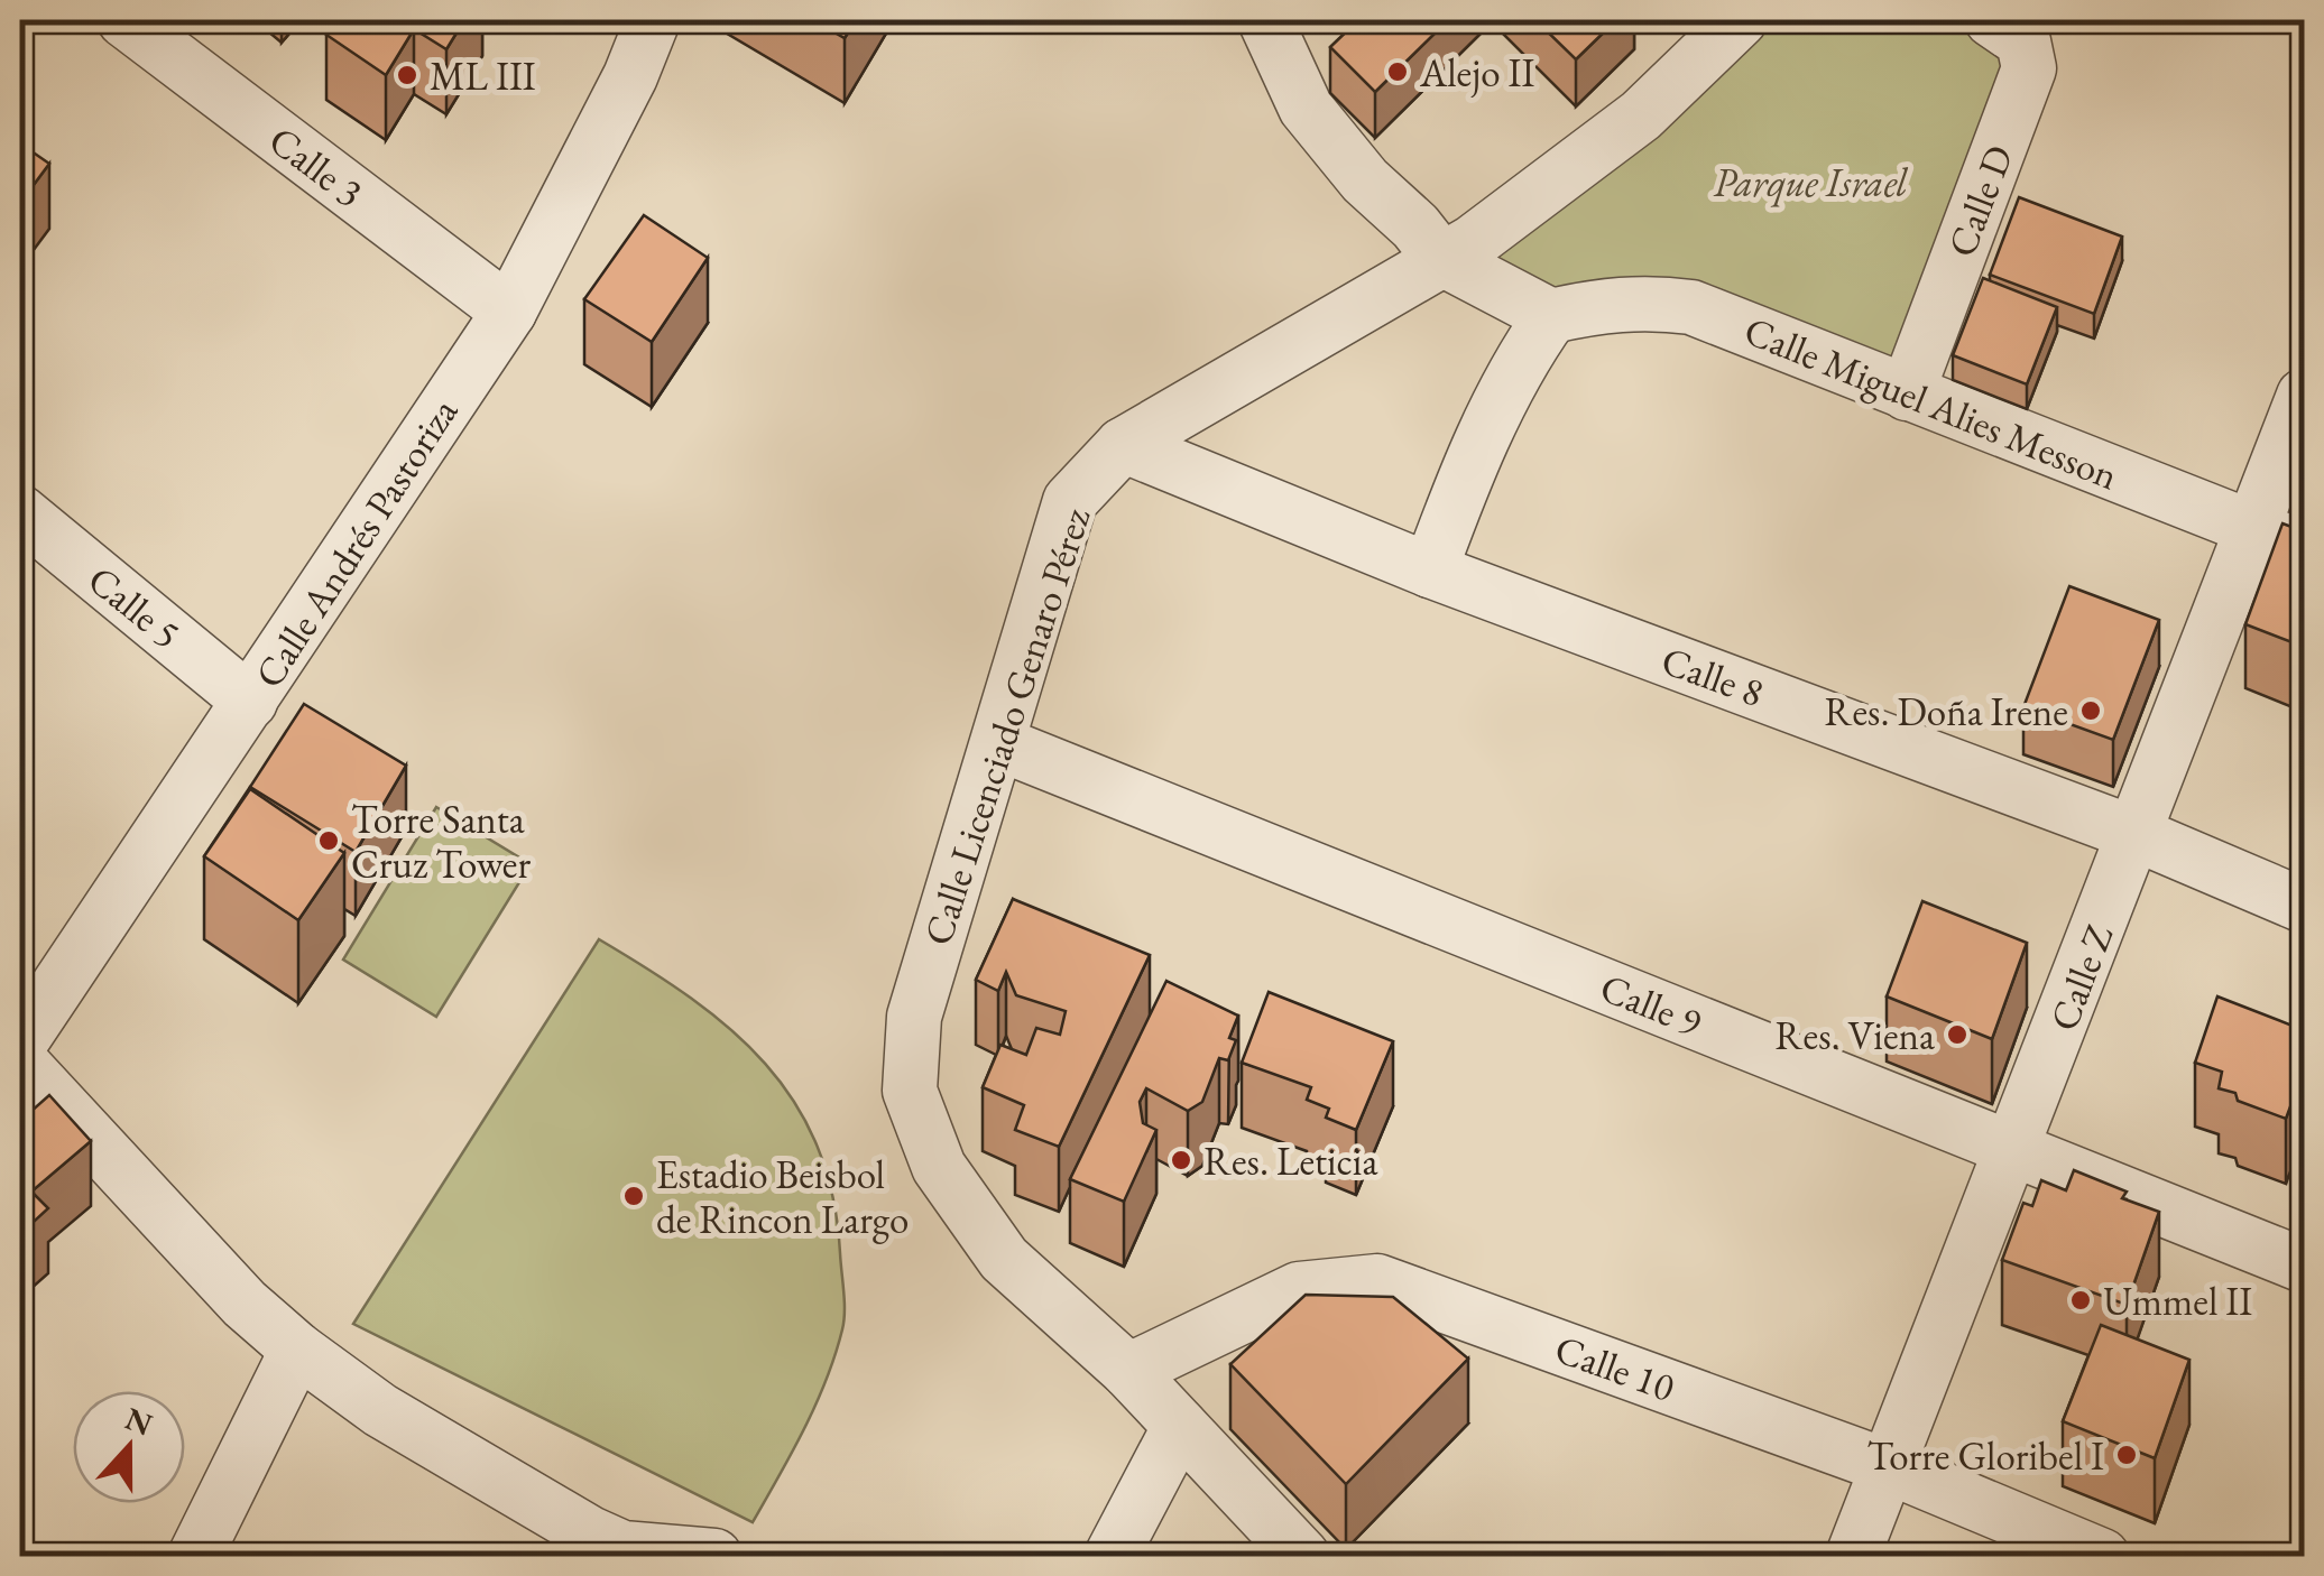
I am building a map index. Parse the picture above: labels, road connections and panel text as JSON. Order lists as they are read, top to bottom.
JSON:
{
  "streets": {
    "street": [
      "Calle 3",
      "Calle D",
      "Calle Miguel Alies Messon",
      "Calle Andrés Pastoriza",
      "Calle 5",
      "Calle 8",
      "Calle Licenciado Genaro Pérez",
      "Calle Z",
      "Calle 9",
      "Calle 10"
    ]
  },
  "crossings": [
    ["Calle 3", "Calle Andrés Pastoriza"],
    ["Calle D", "Calle Miguel Alies Messon"],
    ["Calle Miguel Alies Messon", "Calle Z"],
    ["Calle Andrés Pastoriza", "Calle 5"],
    ["Calle 8", "Calle Licenciado Genaro Pérez"],
    ["Calle 8", "Calle Z"],
    ["Calle Licenciado Genaro Pérez", "Calle 9"],
    ["Calle Licenciado Genaro Pérez", "Calle 10"],
    ["Calle Z", "Calle 9"],
    ["Calle Z", "Calle 10"]
  ],
  "parks": ["Parque Israel"],
  "places": [
    "Alejo II",
    "ML III",
    "Res. Doña Irene",
    "Torre Santa Cruz Tower",
    "Res. Viena",
    "Res. Leticia",
    "Estadio Beisbol de Rincon Largo",
    "Ummel II",
    "Torre Gloribel I"
  ],
  "north": "top"
}
